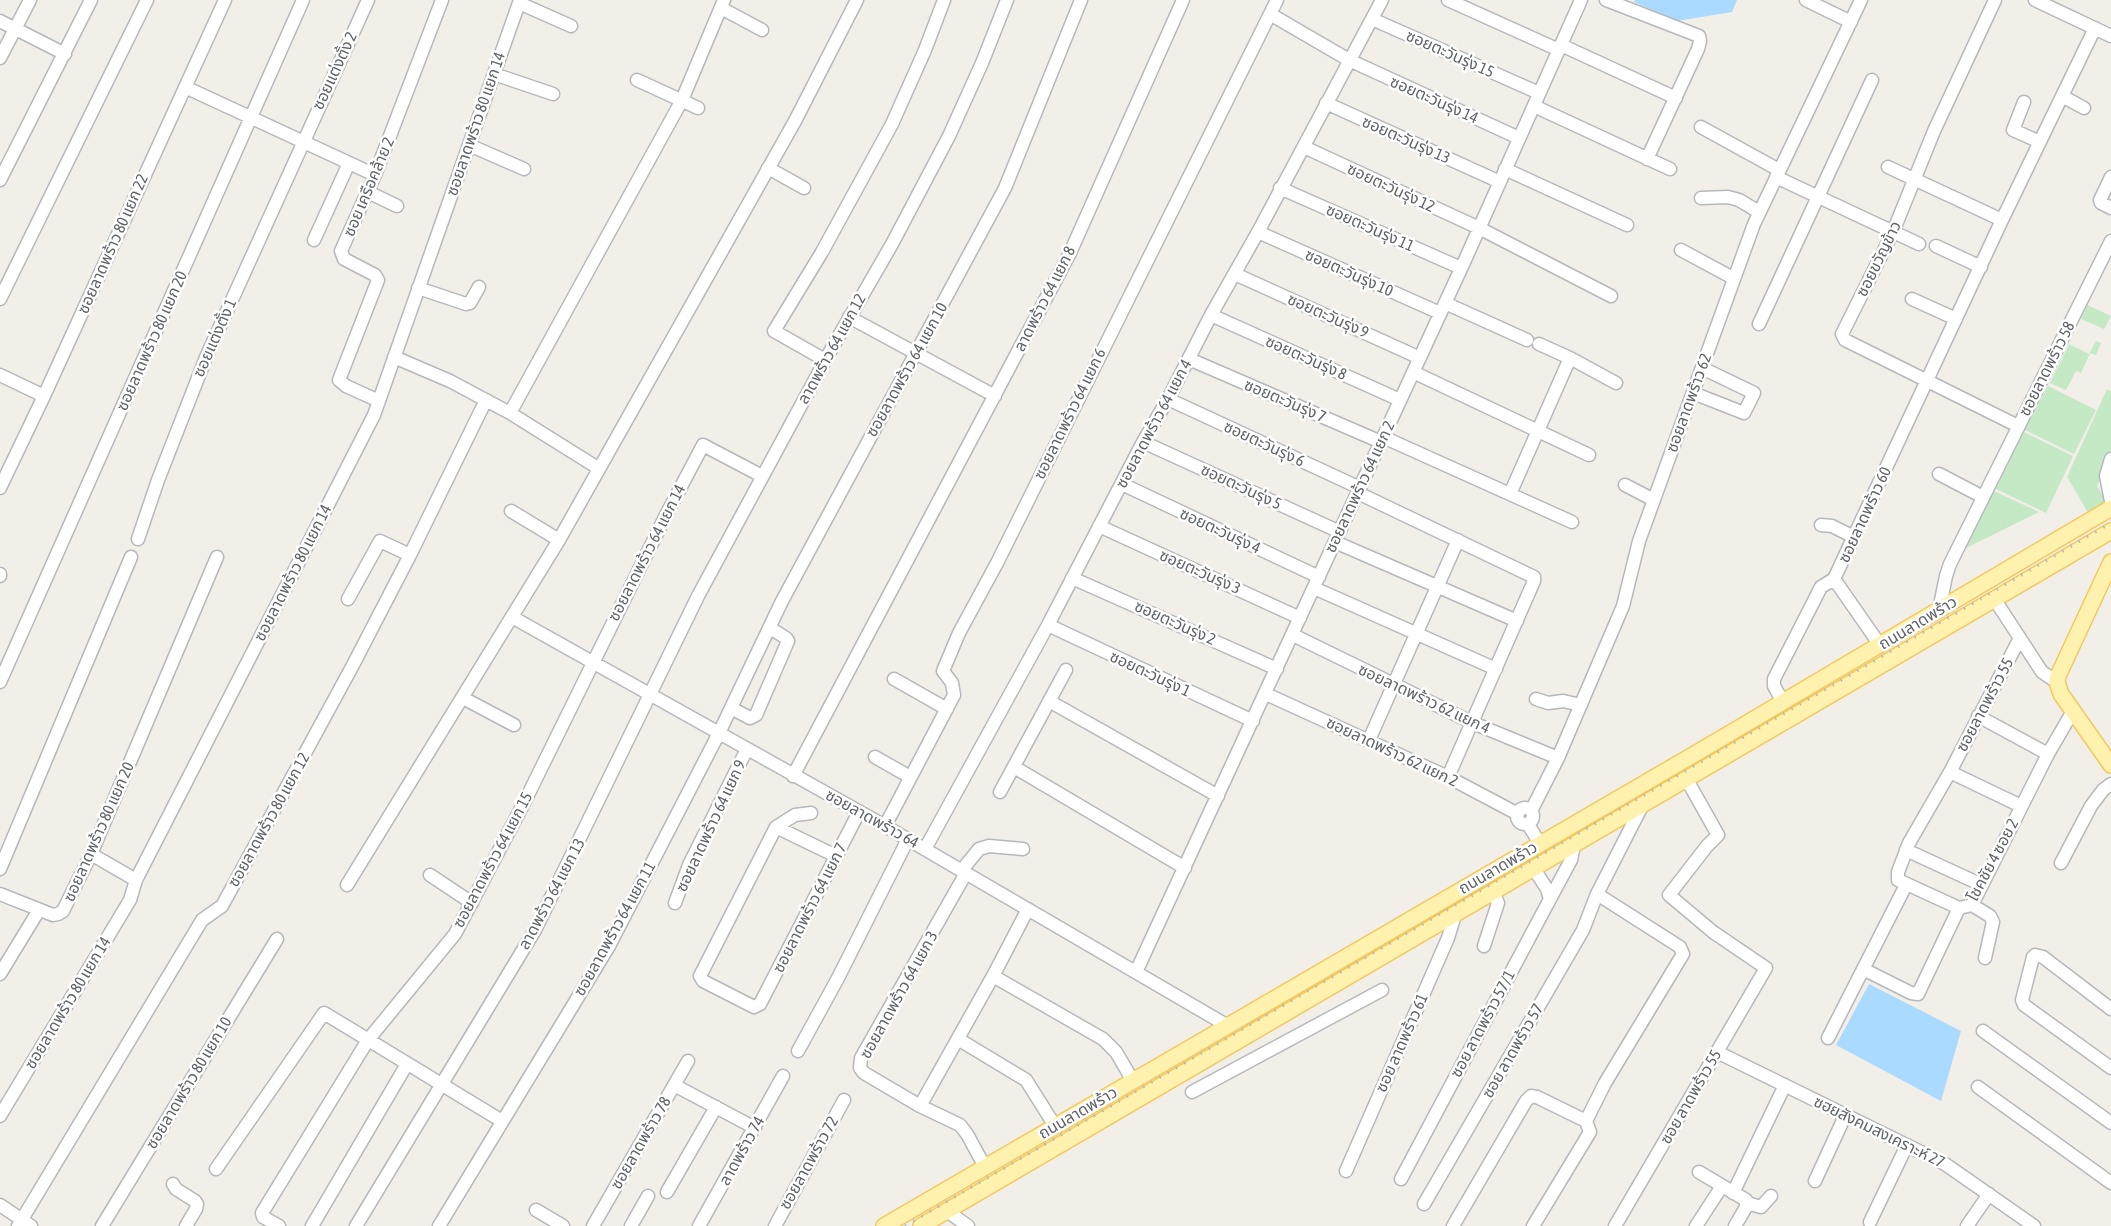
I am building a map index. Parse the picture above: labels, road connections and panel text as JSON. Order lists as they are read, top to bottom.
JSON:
{
  "streets": {
    "main road": ["ถนนลาดพร้าว"],
    "street": [
      "ซอยตะวันรุ่ง 15",
      "ซอยแต่งตั้ง 2",
      "ซอยตะวันรุ่ง 14",
      "ซอยลาดพร้าว 80 แยก 14",
      "ซอยตะวันรุ่ง 13",
      "ซอย เครือคล้าย 2",
      "ซอยตะวันรุ่ง 12",
      "ซอยตะวันรุ่ง 11",
      "ซอยลาดพร้าว 80 แยก 22",
      "ซอยขวัญข้าว",
      "ซอยตะวันรุ่ง 10",
      "ลาดพร้าว 64 แยก 8",
      "ซอยตะวันรุ่ง 9",
      "ซอยแต่งตั้ง 1",
      "ซอยลาดพร้าว 80 แยก 20",
      "ลาดพร้าว 64 แยก 12",
      "ซอยตะวันรุ่ง 8",
      "ซอยลาดพร้าว 58",
      "ซอยลาดพร้าว 64 แยก 10",
      "ซอยตะวันรุ่ง 7",
      "ซอยลาดพร้าว 62",
      "ซอยลาดพร้าว 64 แยก 6",
      "ซอยลาดพร้าว 64 แยก 4",
      "ซอยตะวันรุ่ง 6",
      "ซอยตะวันรุ่ง 5",
      "ซอยลาดพร้าว 64 แยก 2",
      "ซอยลาดพร้าว 60",
      "ซอยตะวันรุ่ง 4",
      "ซอยลาดพร้าว 64 แยก 14",
      "ซอยตะวันรุ่ง 3",
      "ซอยตะวันรุ่ง 2",
      "ซอยตะวันรุ่ง 1",
      "ซอยลาดพร้าว 62 แยก 4",
      "ซอยลาดพร้าว 55",
      "ซอยลาดพร้าว 62 แยก 2",
      "ซอยลาดพร้าว 64",
      "ซอยลาดพร้าว 80 แยก 12",
      "ซอยลาดพร้าว 64 แยก 9",
      "ซอยลาดพร้าว 64 แยก 15",
      "โชคชัย 4 ซอย 2",
      "ลาดพร้าว 64 แยก 13",
      "ซอยลาดพร้าว 64 แยก 7",
      "ซอยลาดพร้าว 64 แยก 11",
      "ซอยลาดพร้าว 64 แยก 3",
      "ซอย ลาดพร้าว 57/1",
      "ซอย ลาดพร้าว 61",
      "ซอย ลาดพร้าว 57",
      "ซอยลาดพร้าว 80 แยก 10",
      "ซอย ลาดพร้าว 55",
      "ซฮยสังคมสงเคราะห์ 27",
      "ซอยลาดพร้าว 78",
      "ลาดพร้าว 74",
      "ซอยลาดพร้าว 72"
    ]
  },
  "crossings": [
    ["ซอยตะวันรุ่ง 15", "ซอยลาดพร้าว 64 แยก 4"],
    ["ซอยตะวันรุ่ง 15", "ซอยลาดพร้าว 64 แยก 2"],
    ["ซอยแต่งตั้ง 2", "ซอยแต่งตั้ง 1"],
    ["ซอยตะวันรุ่ง 14", "ซอยลาดพร้าว 64 แยก 6"],
    ["ซอยตะวันรุ่ง 14", "ซอยลาดพร้าว 64 แยก 4"],
    ["ซอยตะวันรุ่ง 14", "ซอยลาดพร้าว 64 แยก 2"],
    ["ซอยลาดพร้าว 80 แยก 14", "ซอย เครือคล้าย 2"],
    ["ซอยตะวันรุ่ง 13", "ซอยลาดพร้าว 64 แยก 4"],
    ["ซอยตะวันรุ่ง 13", "ซอยลาดพร้าว 64 แยก 2"],
    ["ซอยตะวันรุ่ง 12", "ซอยลาดพร้าว 64 แยก 4"],
    ["ซอยตะวันรุ่ง 12", "ซอยลาดพร้าว 64 แยก 2"],
    ["ซอยตะวันรุ่ง 11", "ซอยลาดพร้าว 64 แยก 4"],
    ["ซอยตะวันรุ่ง 11", "ซอยลาดพร้าว 64 แยก 2"],
    ["ซอยขวัญข้าว", "ซอยลาดพร้าว 58"],
    ["ซอยขวัญข้าว", "ซอยลาดพร้าว 60"],
    ["ซอยตะวันรุ่ง 10", "ซอยลาดพร้าว 64 แยก 4"],
    ["ซอยตะวันรุ่ง 10", "ซอยลาดพร้าว 64 แยก 2"],
    ["ลาดพร้าว 64 แยก 8", "ซอยลาดพร้าว 64"],
    ["ซอยตะวันรุ่ง 9", "ซอยลาดพร้าว 64 แยก 4"],
    ["ซอยตะวันรุ่ง 9", "ซอยลาดพร้าว 64 แยก 2"],
    ["ลาดพร้าว 64 แยก 12", "ซอยลาดพร้าว 64 แยก 14"],
    ["ลาดพร้าว 64 แยก 12", "ซอยลาดพร้าว 64"],
    ["ลาดพร้าว 64 แยก 12", "ลาดพร้าว 64 แยก 13"],
    ["ซอยตะวันรุ่ง 8", "ซอยลาดพร้าว 64 แยก 4"],
    ["ซอยตะวันรุ่ง 8", "ซอยลาดพร้าว 64 แยก 2"],
    ["ซอยลาดพร้าว 58", "ถนนลาดพร้าว"],
    ["ซอยลาดพร้าว 64 แยก 10", "ซอยลาดพร้าว 64"],
    ["ซอยลาดพร้าว 64 แยก 10", "ซอยลาดพร้าว 64 แยก 11"],
    ["ซอยตะวันรุ่ง 7", "ซอยลาดพร้าว 64 แยก 4"],
    ["ซอยตะวันรุ่ง 7", "ซอยลาดพร้าว 64 แยก 2"],
    ["ซอยลาดพร้าว 62", "ซอยลาดพร้าว 62 แยก 4"],
    ["ซอยลาดพร้าว 62", "ซอยลาดพร้าว 62 แยก 2"],
    ["ซอยลาดพร้าว 64 แยก 6", "ซอยลาดพร้าว 64"],
    ["ซอยลาดพร้าว 64 แยก 4", "ซอยตะวันรุ่ง 6"],
    ["ซอยลาดพร้าว 64 แยก 4", "ซอยตะวันรุ่ง 5"],
    ["ซอยลาดพร้าว 64 แยก 4", "ซอยตะวันรุ่ง 4"],
    ["ซอยลาดพร้าว 64 แยก 4", "ซอยตะวันรุ่ง 3"],
    ["ซอยลาดพร้าว 64 แยก 4", "ซอยตะวันรุ่ง 2"],
    ["ซอยลาดพร้าว 64 แยก 4", "ซอยตะวันรุ่ง 1"],
    ["ซอยลาดพร้าว 64 แยก 4", "ซอยลาดพร้าว 64"],
    ["ซอยตะวันรุ่ง 6", "ซอยตะวันรุ่ง 5"],
    ["ซอยตะวันรุ่ง 6", "ซอยลาดพร้าว 64 แยก 2"],
    ["ซอยตะวันรุ่ง 5", "ซอยลาดพร้าว 64 แยก 2"],
    ["ซอยลาดพร้าว 64 แยก 2", "ซอยตะวันรุ่ง 4"],
    ["ซอยลาดพร้าว 64 แยก 2", "ซอยตะวันรุ่ง 3"],
    ["ซอยลาดพร้าว 64 แยก 2", "ซอยตะวันรุ่ง 2"],
    ["ซอยลาดพร้าว 64 แยก 2", "ซอยตะวันรุ่ง 1"],
    ["ซอยลาดพร้าว 64 แยก 2", "ซอยลาดพร้าว 62 แยก 4"],
    ["ซอยลาดพร้าว 64 แยก 2", "ซอยลาดพร้าว 62 แยก 2"],
    ["ซอยลาดพร้าว 64 แยก 2", "ซอยลาดพร้าว 64"],
    ["ซอยลาดพร้าว 60", "ถนนลาดพร้าว"],
    ["ซอยลาดพร้าว 64 แยก 14", "ซอยลาดพร้าว 64"],
    ["ซอยลาดพร้าว 64 แยก 14", "ซอยลาดพร้าว 64 แยก 15"],
    ["ถนนลาดพร้าว", "ซอยลาดพร้าว 64"],
    ["ถนนลาดพร้าว", "ซอยลาดพร้าว 64 แยก 3"],
    ["ถนนลาดพร้าว", "ซอย ลาดพร้าว 57/1"],
    ["ถนนลาดพร้าว", "ซอย ลาดพร้าว 61"],
    ["ถนนลาดพร้าว", "ซอย ลาดพร้าว 57"],
    ["ถนนลาดพร้าว", "ซอย ลาดพร้าว 55"],
    ["ซอยลาดพร้าว 64", "ซอยลาดพร้าว 64 แยก 9"],
    ["ซอยลาดพร้าว 64", "ซอยลาดพร้าว 64 แยก 15"],
    ["ซอยลาดพร้าว 64", "ลาดพร้าว 64 แยก 13"],
    ["ซอยลาดพร้าว 64", "ซอยลาดพร้าว 64 แยก 7"],
    ["ซอยลาดพร้าว 64", "ซอยลาดพร้าว 64 แยก 11"],
    ["ซอยลาดพร้าว 64", "ซอยลาดพร้าว 64 แยก 3"],
    ["ซอย ลาดพร้าว 55", "ซฮยสังคมสงเคราะห์ 27"]
  ]
}
